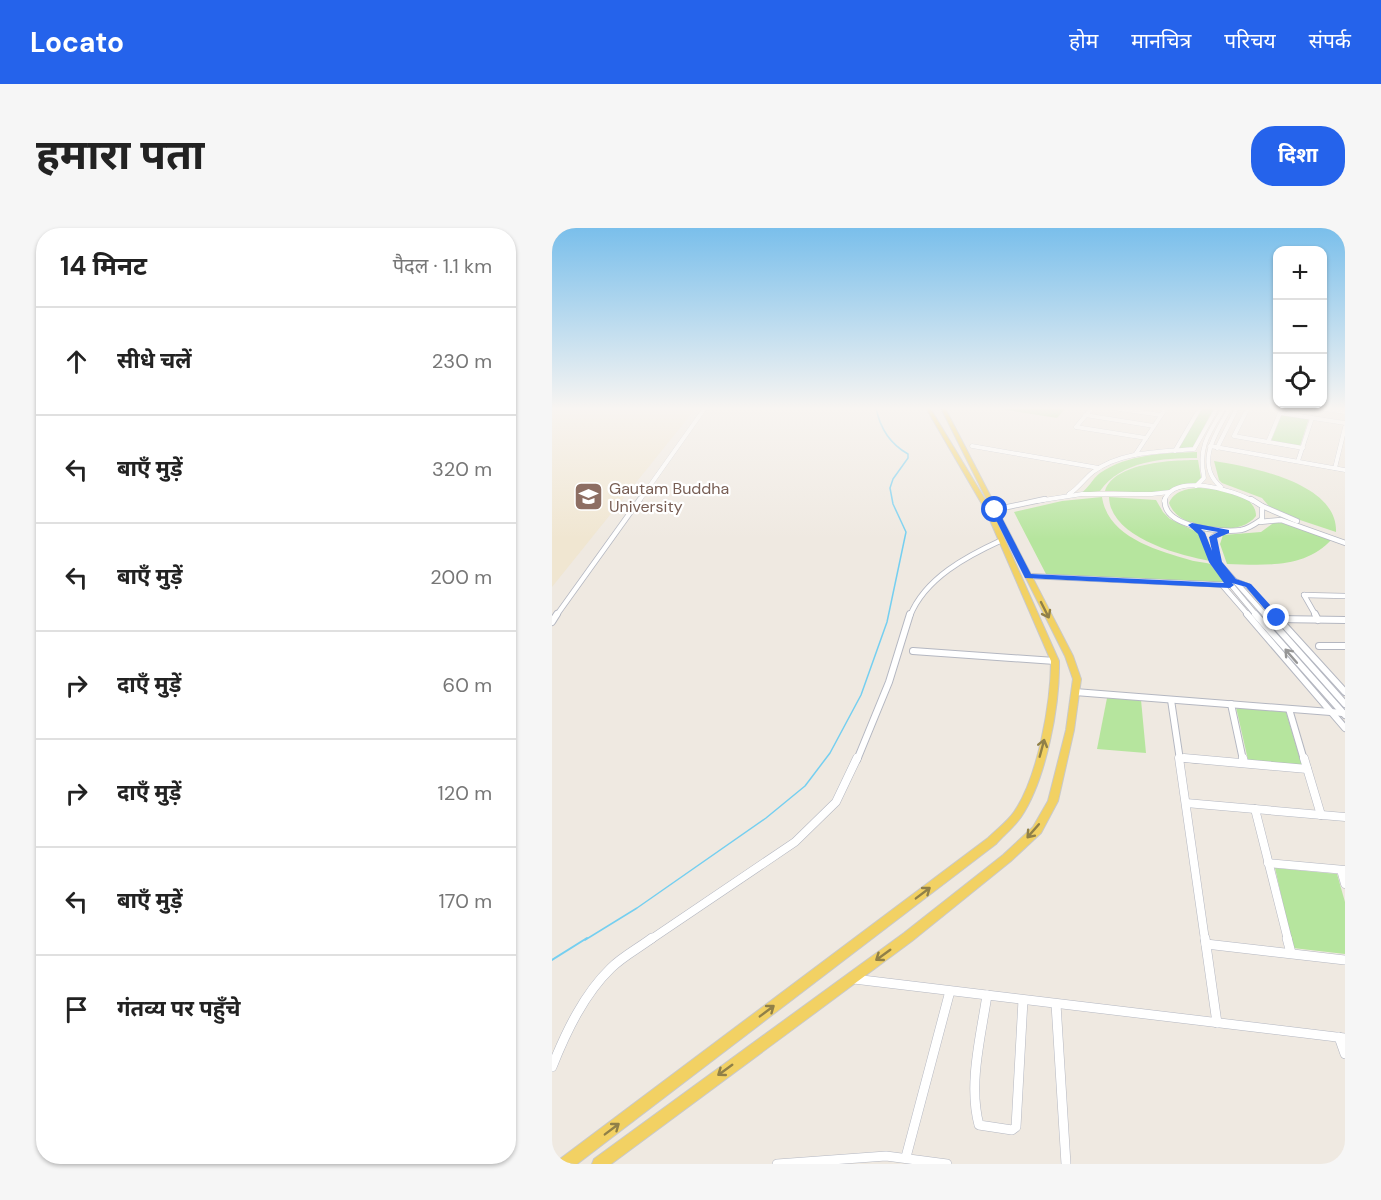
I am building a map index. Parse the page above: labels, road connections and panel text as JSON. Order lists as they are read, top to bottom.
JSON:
{
  "places": {
    "school or university": ["Gautam Buddha University"]
  },
  "page": {
    "header": "Locato",
    "nav": [
      "होम",
      "मानचित्र",
      "परिचय",
      "संपर्क"
    ],
    "buttons": "दिशा",
    "title": "हमारा पता",
    "heading": ["14 मिनट", "पैदल · 1.1 km"],
    "map_buttons": ["+", "−"],
    "list": [
      ["सीधे चलें", "230 m"],
      ["बाएँ मुड़ें", "320 m"],
      ["बाएँ मुड़ें", "200 m"],
      ["दाएँ मुड़ें", "60 m"],
      ["दाएँ मुड़ें", "120 m"],
      ["बाएँ मुड़ें", "170 m"],
      "गंतव्य पर पहुँचे"
    ]
  }
}
